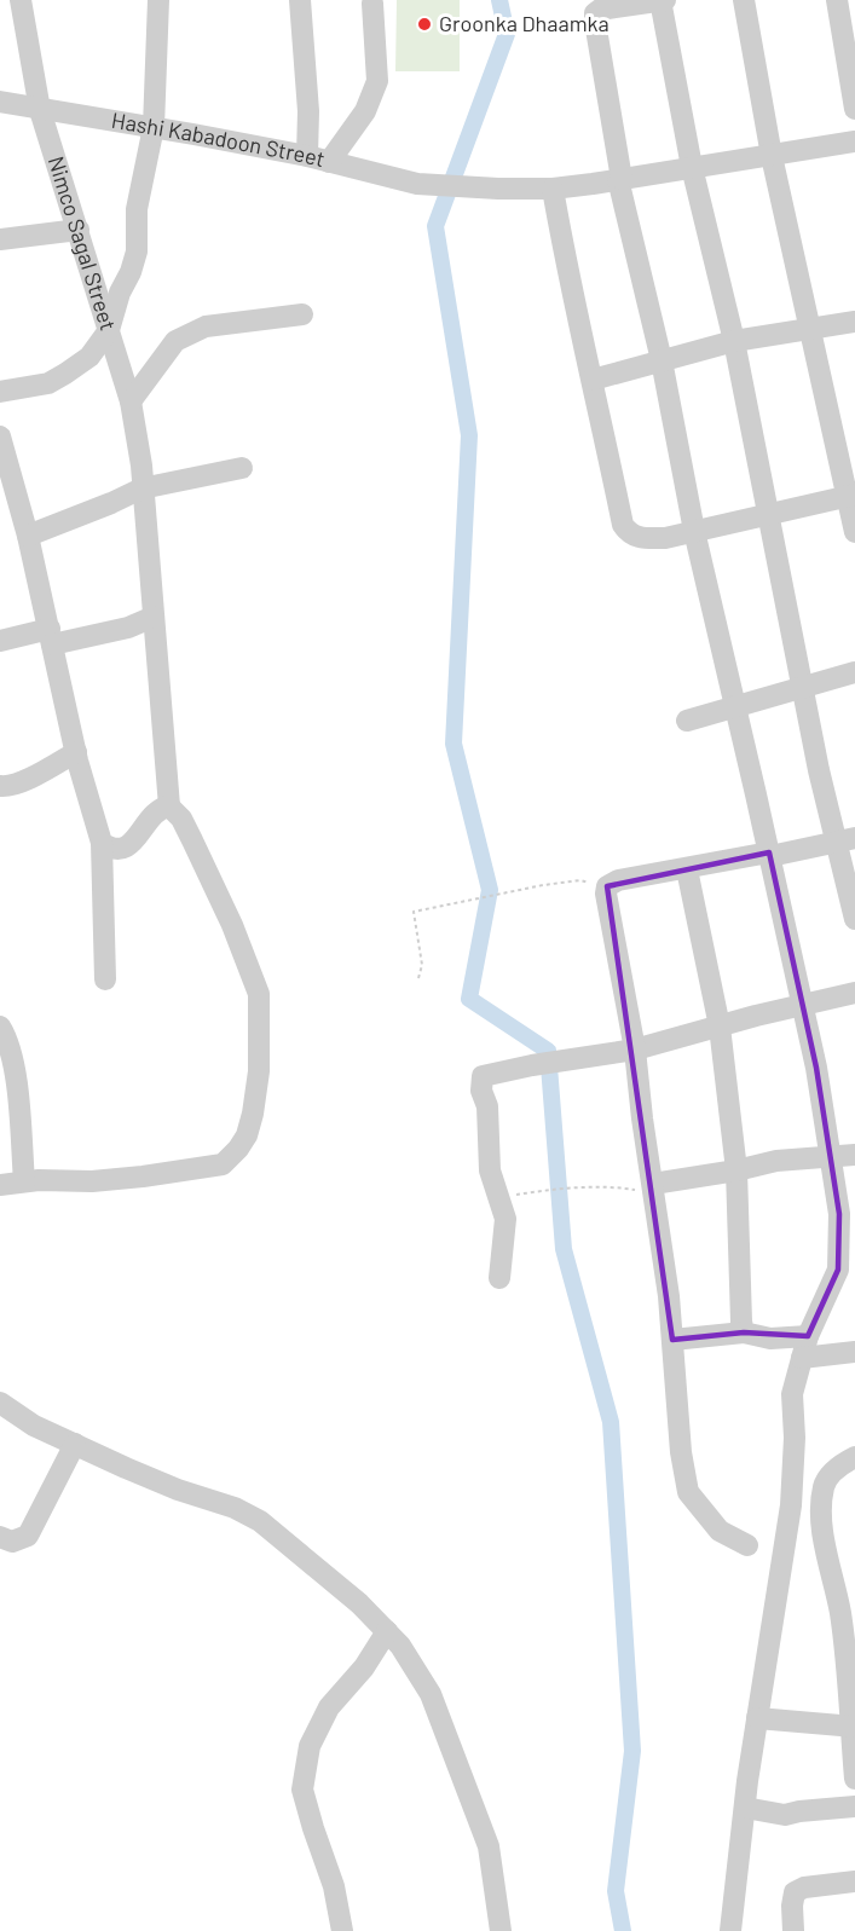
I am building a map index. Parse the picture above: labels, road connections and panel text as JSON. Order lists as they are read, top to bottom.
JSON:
{
  "streets": {
    "street": ["Hashi Kabadoon Street", "Nimco Sagal Street"]
  },
  "crossings": [
    ["Hashi Kabadoon Street", "Nimco Sagal Street"]
  ],
  "places": ["Groonka Dhaamka"]
}
